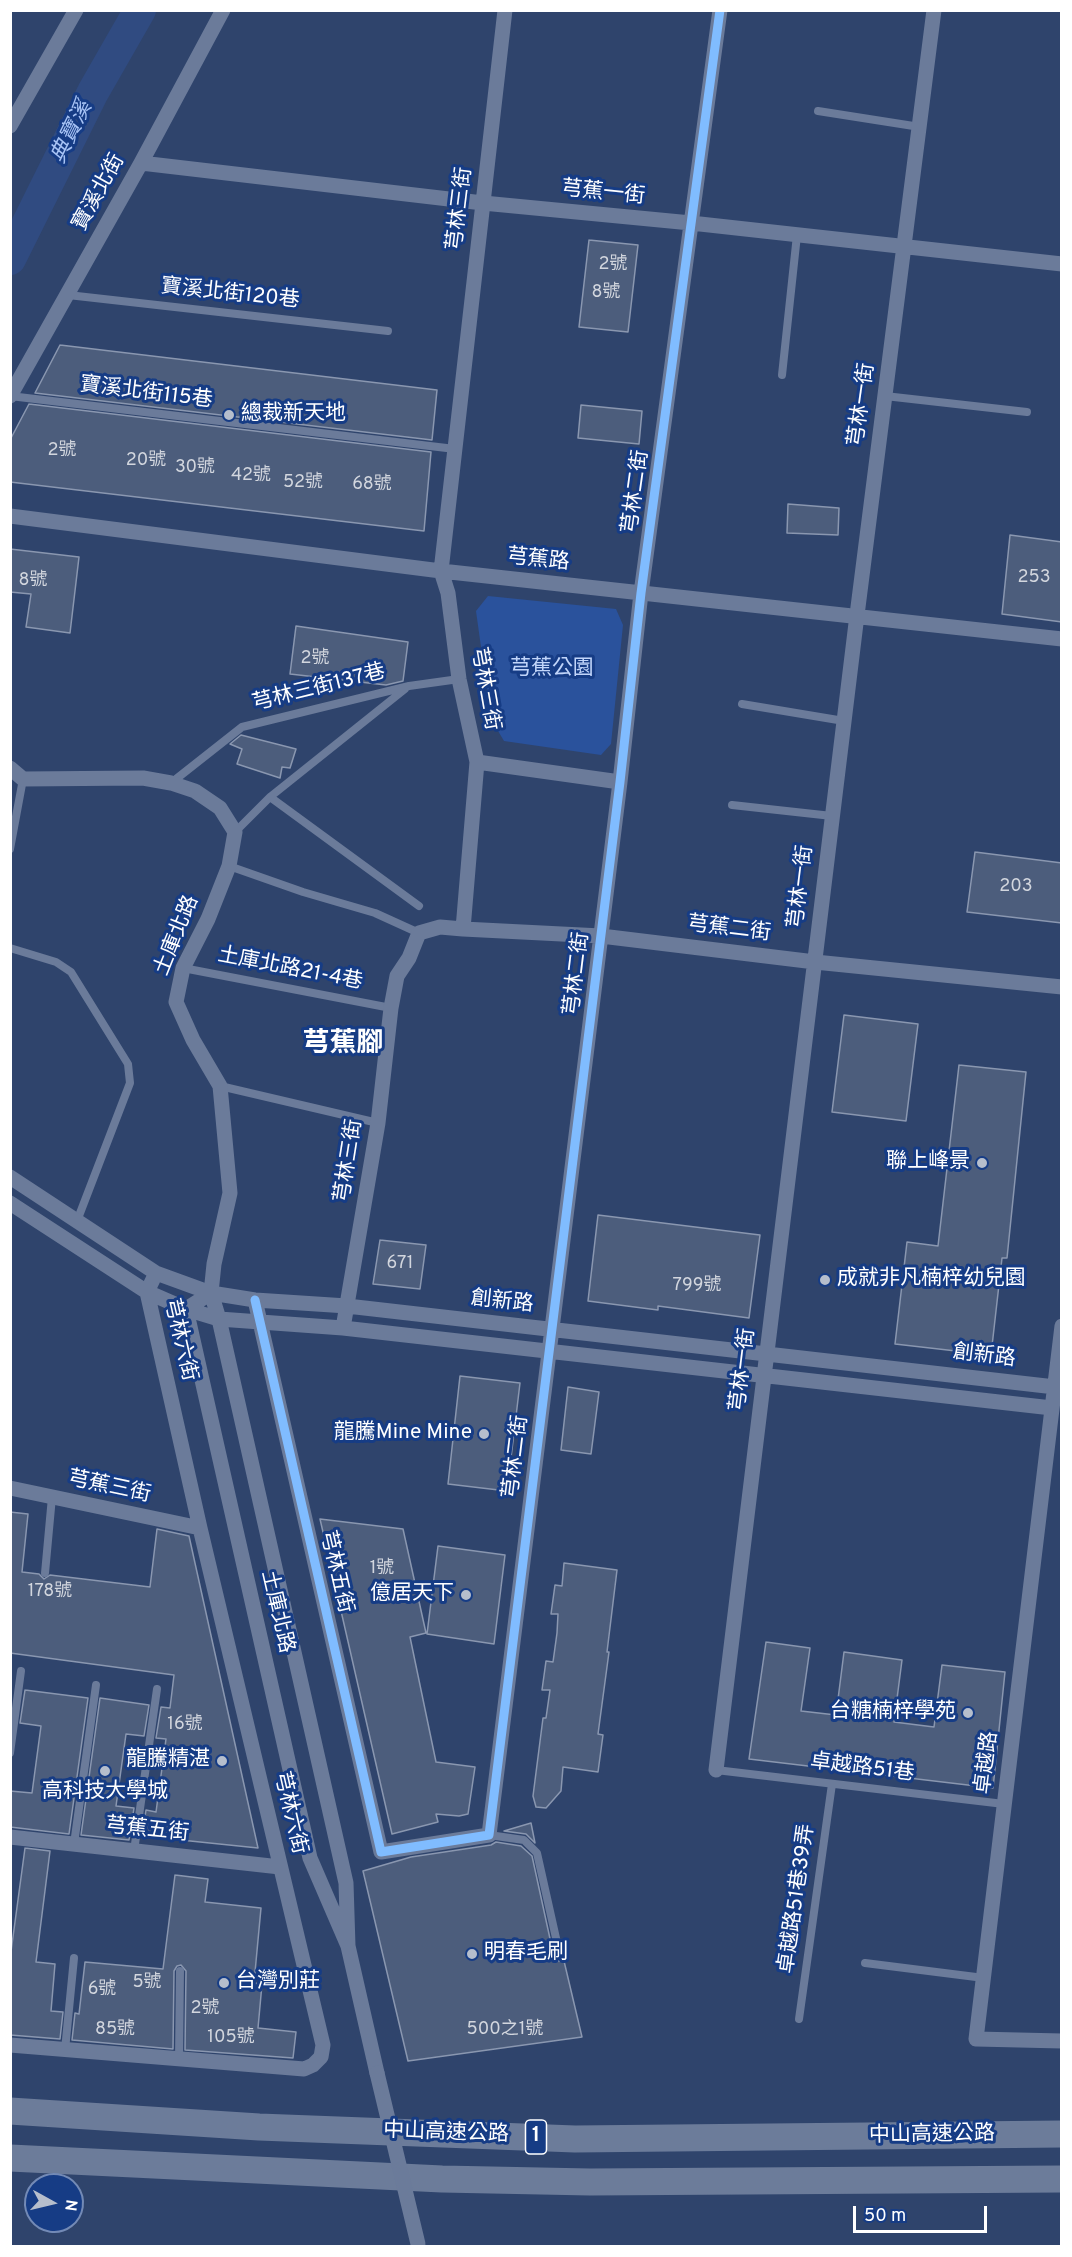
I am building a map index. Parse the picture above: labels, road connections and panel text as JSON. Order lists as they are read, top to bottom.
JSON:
{
  "streets": {
    "highway": ["中山高速公路", "1"],
    "street": [
      "寶溪北街",
      "芎蕉一街",
      "芎林三街",
      "芎林一街",
      "芎林二街",
      "芎蕉路",
      "芎蕉二街",
      "土庫北路",
      "創新路",
      "芎林六街",
      "芎蕉三街",
      "芎林五街",
      "卓越路",
      "芎蕉五街"
    ],
    "lane": [
      "寶溪北街120巷",
      "寶溪北街115巷",
      "芎林三街137巷",
      "土庫北路21-4巷",
      "卓越路51巷",
      "卓越路51巷39弄"
    ]
  },
  "crossings": [
    ["寶溪北街", "芎蕉一街"],
    ["寶溪北街", "寶溪北街120巷"],
    ["寶溪北街", "寶溪北街115巷"],
    ["芎蕉一街", "芎林三街"],
    ["芎蕉一街", "芎林一街"],
    ["芎蕉一街", "芎林二街"],
    ["芎林三街", "寶溪北街115巷"],
    ["芎林三街", "芎蕉路"],
    ["芎林三街", "芎林三街137巷"],
    ["芎林三街", "芎蕉二街"],
    ["芎林三街", "土庫北路21-4巷"],
    ["芎林三街", "創新路"],
    ["芎林一街", "芎蕉路"],
    ["芎林一街", "芎蕉二街"],
    ["芎林一街", "創新路"],
    ["芎林一街", "卓越路51巷"],
    ["芎林二街", "芎蕉路"],
    ["芎林二街", "芎蕉二街"],
    ["芎林二街", "創新路"],
    ["芎林二街", "芎林五街"],
    ["土庫北路", "土庫北路21-4巷"],
    ["土庫北路", "創新路"],
    ["創新路", "芎林六街"],
    ["創新路", "芎林五街"],
    ["創新路", "卓越路"],
    ["芎林六街", "芎蕉三街"],
    ["芎林六街", "芎蕉五街"],
    ["卓越路", "卓越路51巷"],
    ["卓越路51巷", "卓越路51巷39弄"]
  ],
  "districts": ["芎蕉腳"],
  "water": ["典寶溪"],
  "parks": ["芎蕉公園"],
  "places": [
    "總裁新天地",
    "聯上峰景",
    "成就非凡楠梓幼兒園",
    "龍騰Mine Mine",
    "億居天下",
    "台糖楠梓學苑",
    "龍騰精湛",
    "高科技大學城",
    "明春毛刷",
    "台灣別莊"
  ],
  "house_numbers": [
    "2號",
    "8號",
    "2號",
    "20號",
    "30號",
    "42號",
    "52號",
    "68號",
    "253",
    "8號",
    "2號",
    "203",
    "671",
    "799號",
    "1號",
    "178號",
    "16號",
    "5號",
    "6號",
    "2號",
    "85號",
    "500之1號",
    "105號"
  ],
  "scale_bar": "50 m",
  "north": "right"
}
